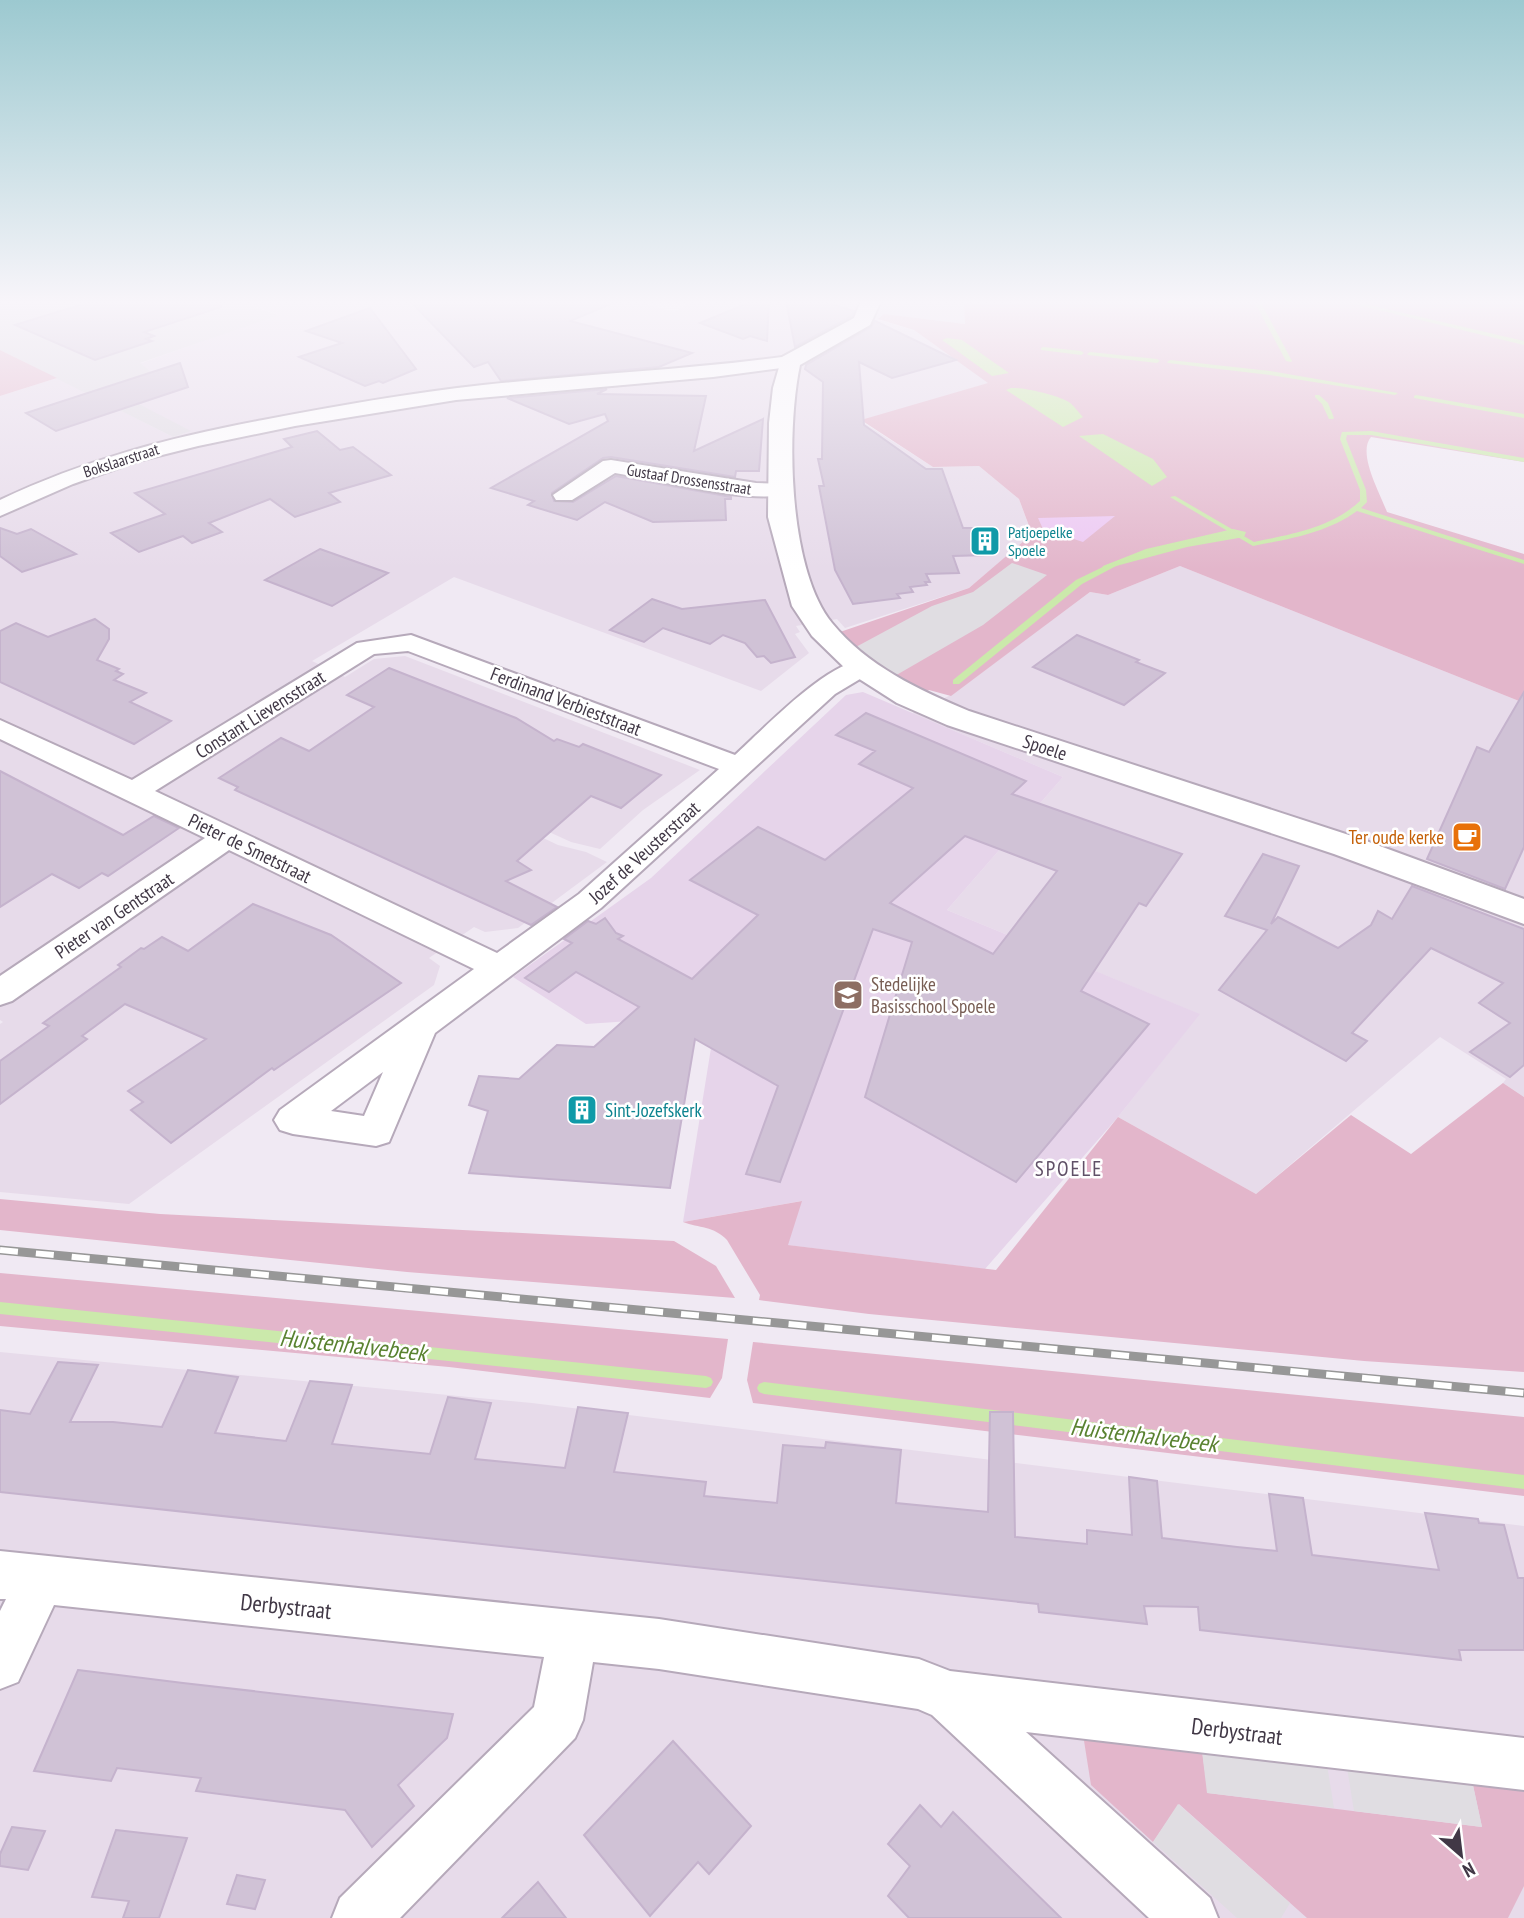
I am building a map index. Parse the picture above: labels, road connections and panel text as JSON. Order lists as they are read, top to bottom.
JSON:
{
  "streets": {
    "street": [
      "Bokslaarstraat",
      "Gustaaf Drossensstraat",
      "Ferdinand Verbieststraat",
      "Constant Lievensstraat",
      "Spoele",
      "Pieter de Smetstraat",
      "Jozef de Veusterstraat",
      "Pieter van Gentstraat",
      "Derbystraat"
    ]
  },
  "crossings": [
    ["Gustaaf Drossensstraat", "Spoele"],
    ["Ferdinand Verbieststraat", "Constant Lievensstraat"],
    ["Ferdinand Verbieststraat", "Jozef de Veusterstraat"],
    ["Constant Lievensstraat", "Pieter de Smetstraat"],
    ["Spoele", "Jozef de Veusterstraat"],
    ["Pieter de Smetstraat", "Jozef de Veusterstraat"],
    ["Pieter de Smetstraat", "Pieter van Gentstraat"]
  ],
  "districts": ["SPOELE"],
  "water": ["Huistenhalvebeek"],
  "places": {
    "building": ["Patjoepelke Spoele", "Sint-Jozefskerk"],
    "cafe": ["Ter oude kerke"],
    "school or university": ["Stedelijke Basisschool Spoele"]
  },
  "north": "bottom right"
}
